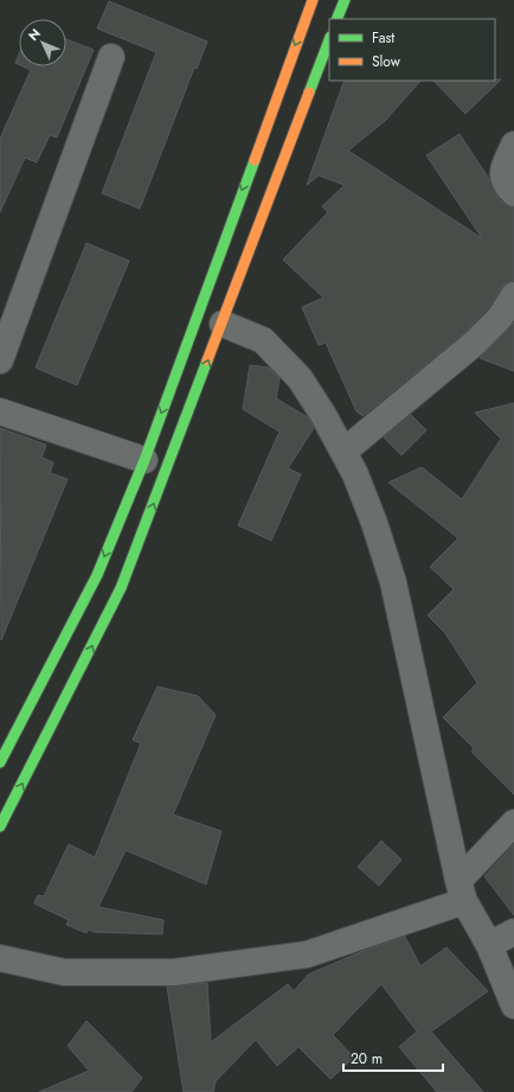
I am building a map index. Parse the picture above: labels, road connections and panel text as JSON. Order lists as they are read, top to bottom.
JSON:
{
  "legend": ["Fast", "Slow"],
  "scale_bar": "20 m",
  "north": "top left"
}
